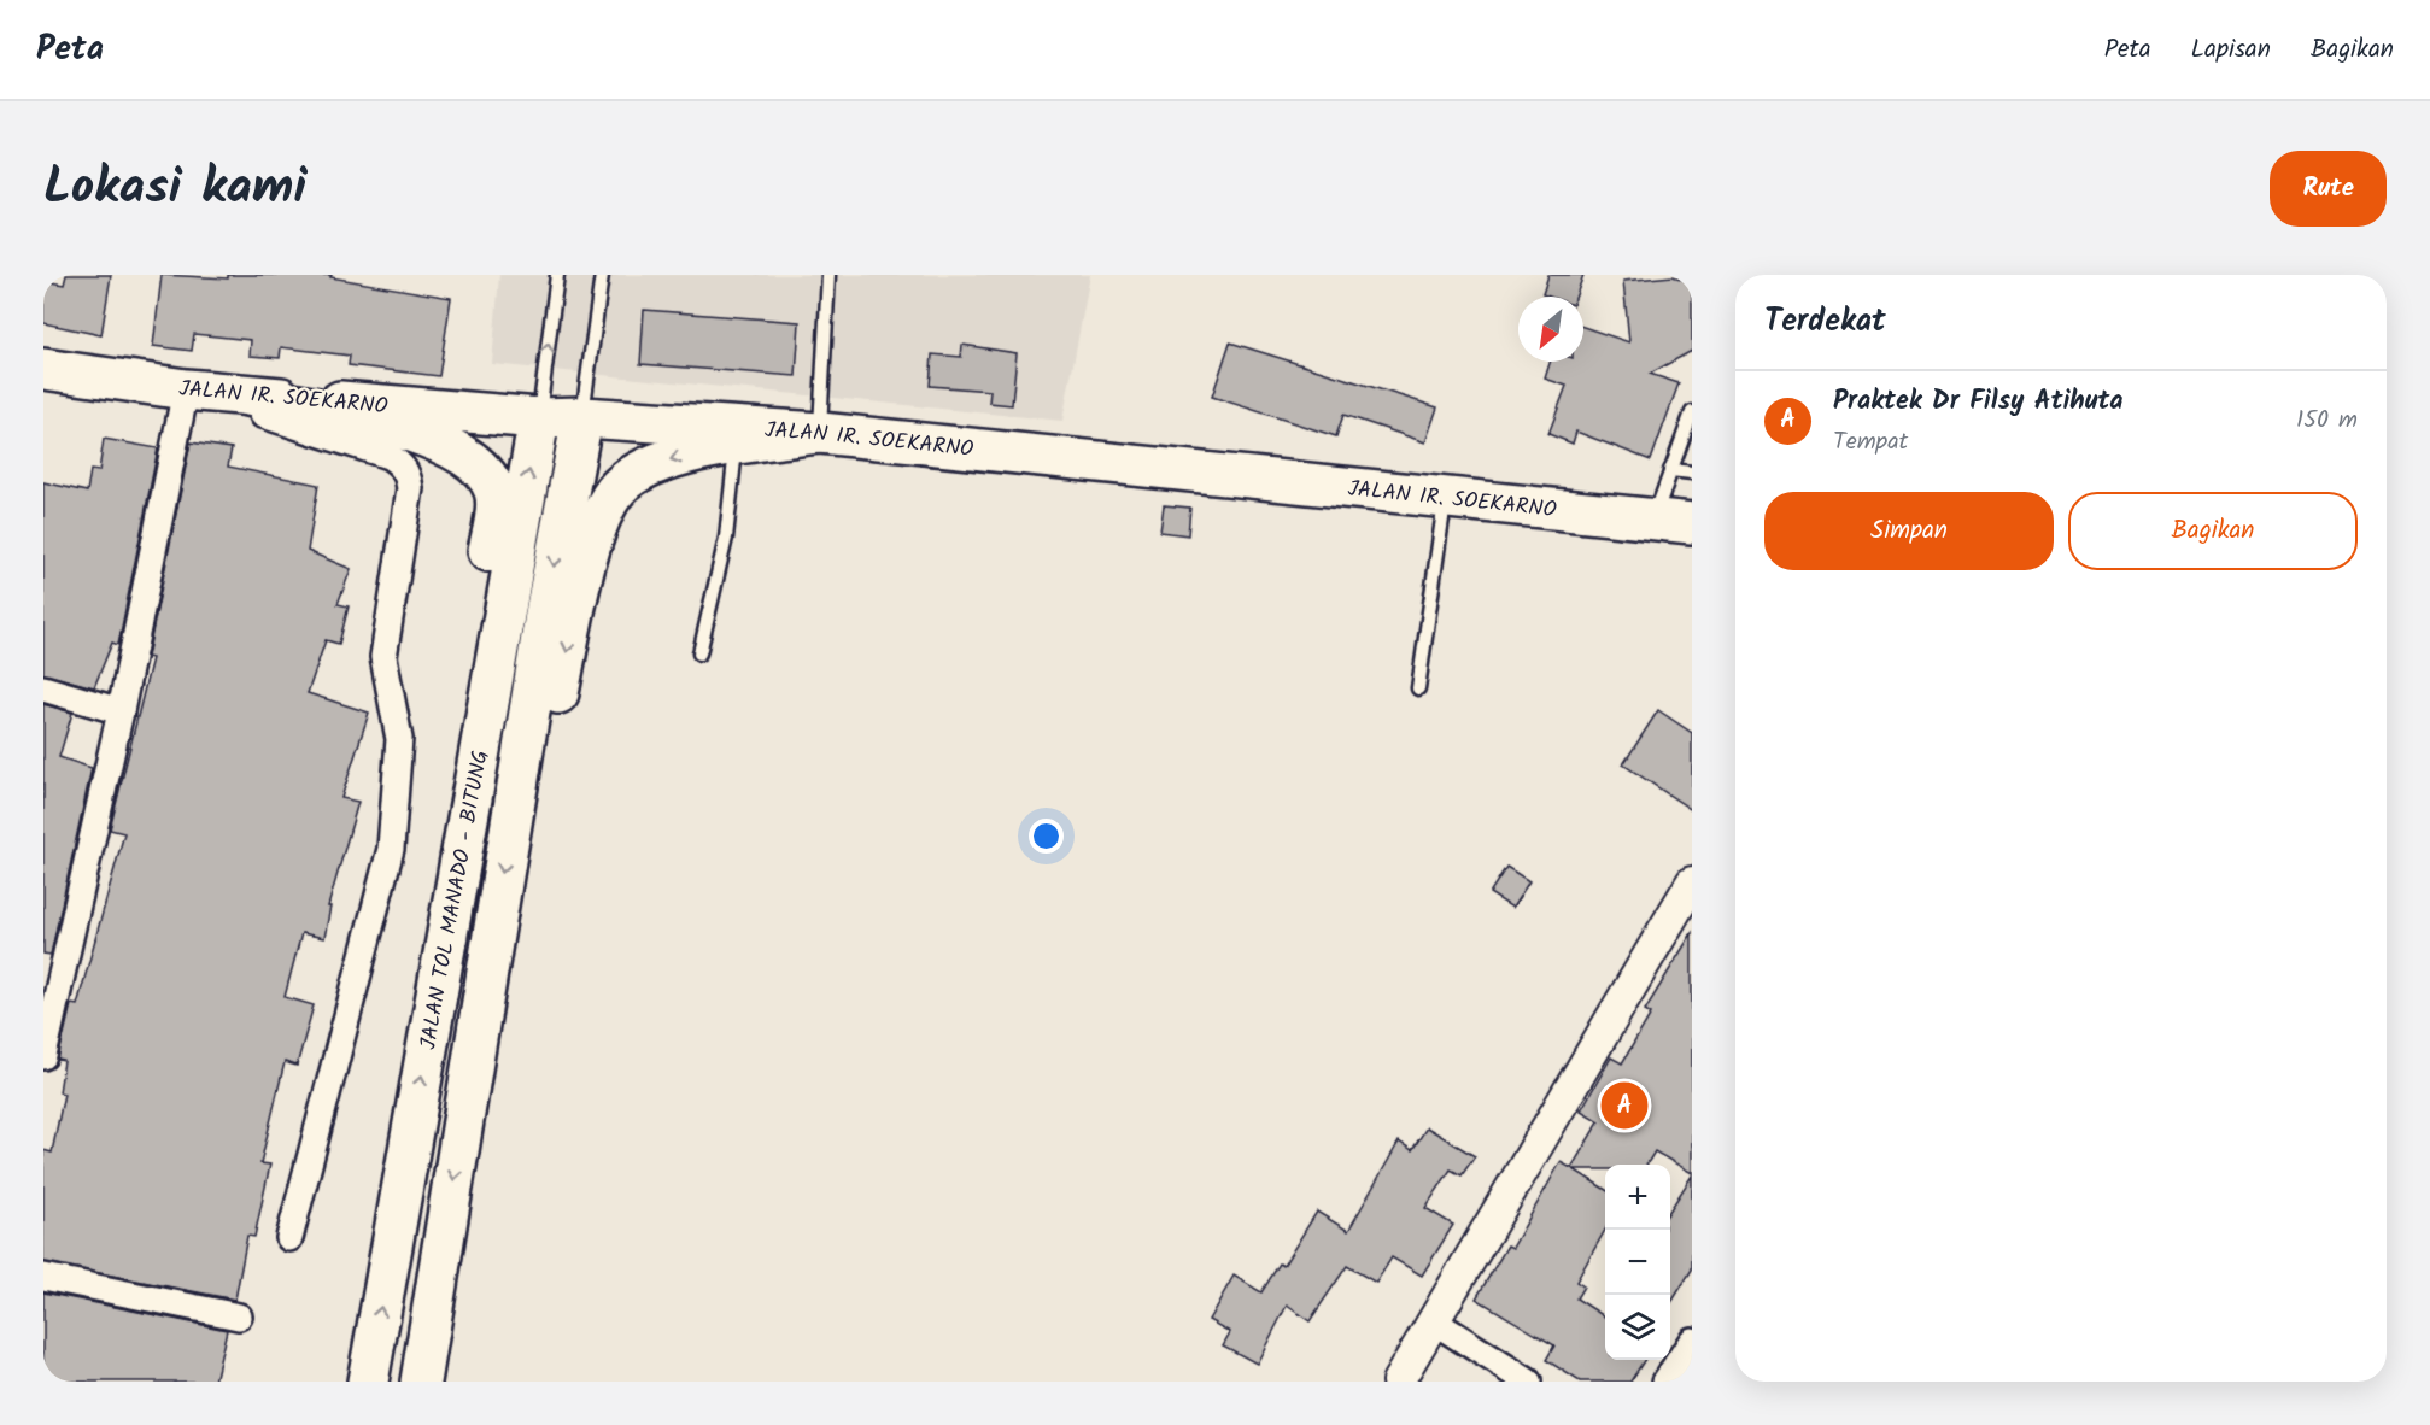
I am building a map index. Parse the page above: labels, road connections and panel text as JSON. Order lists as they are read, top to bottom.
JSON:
{
  "streets": {
    "highway": ["JALAN IR. SOEKARNO", "JALAN TOL MANADO - BITUNG"]
  },
  "crossings": [
    ["JALAN IR. SOEKARNO", "JALAN TOL MANADO - BITUNG"]
  ],
  "north": "bottom left",
  "page": {
    "header": "Peta",
    "nav": ["Peta", "Lapisan", "Bagikan"],
    "title": "Lokasi kami",
    "buttons": [
      "Rute",
      ["Simpan", "Bagikan"]
    ],
    "heading": "Terdekat",
    "list": [
      {
        "mark": "A",
        "name": "Praktek Dr Filsy Atihuta",
        "note": "Tempat",
        "value": "150 m"
      }
    ],
    "pins": "A",
    "map_buttons": ["+", "−"]
  }
}
